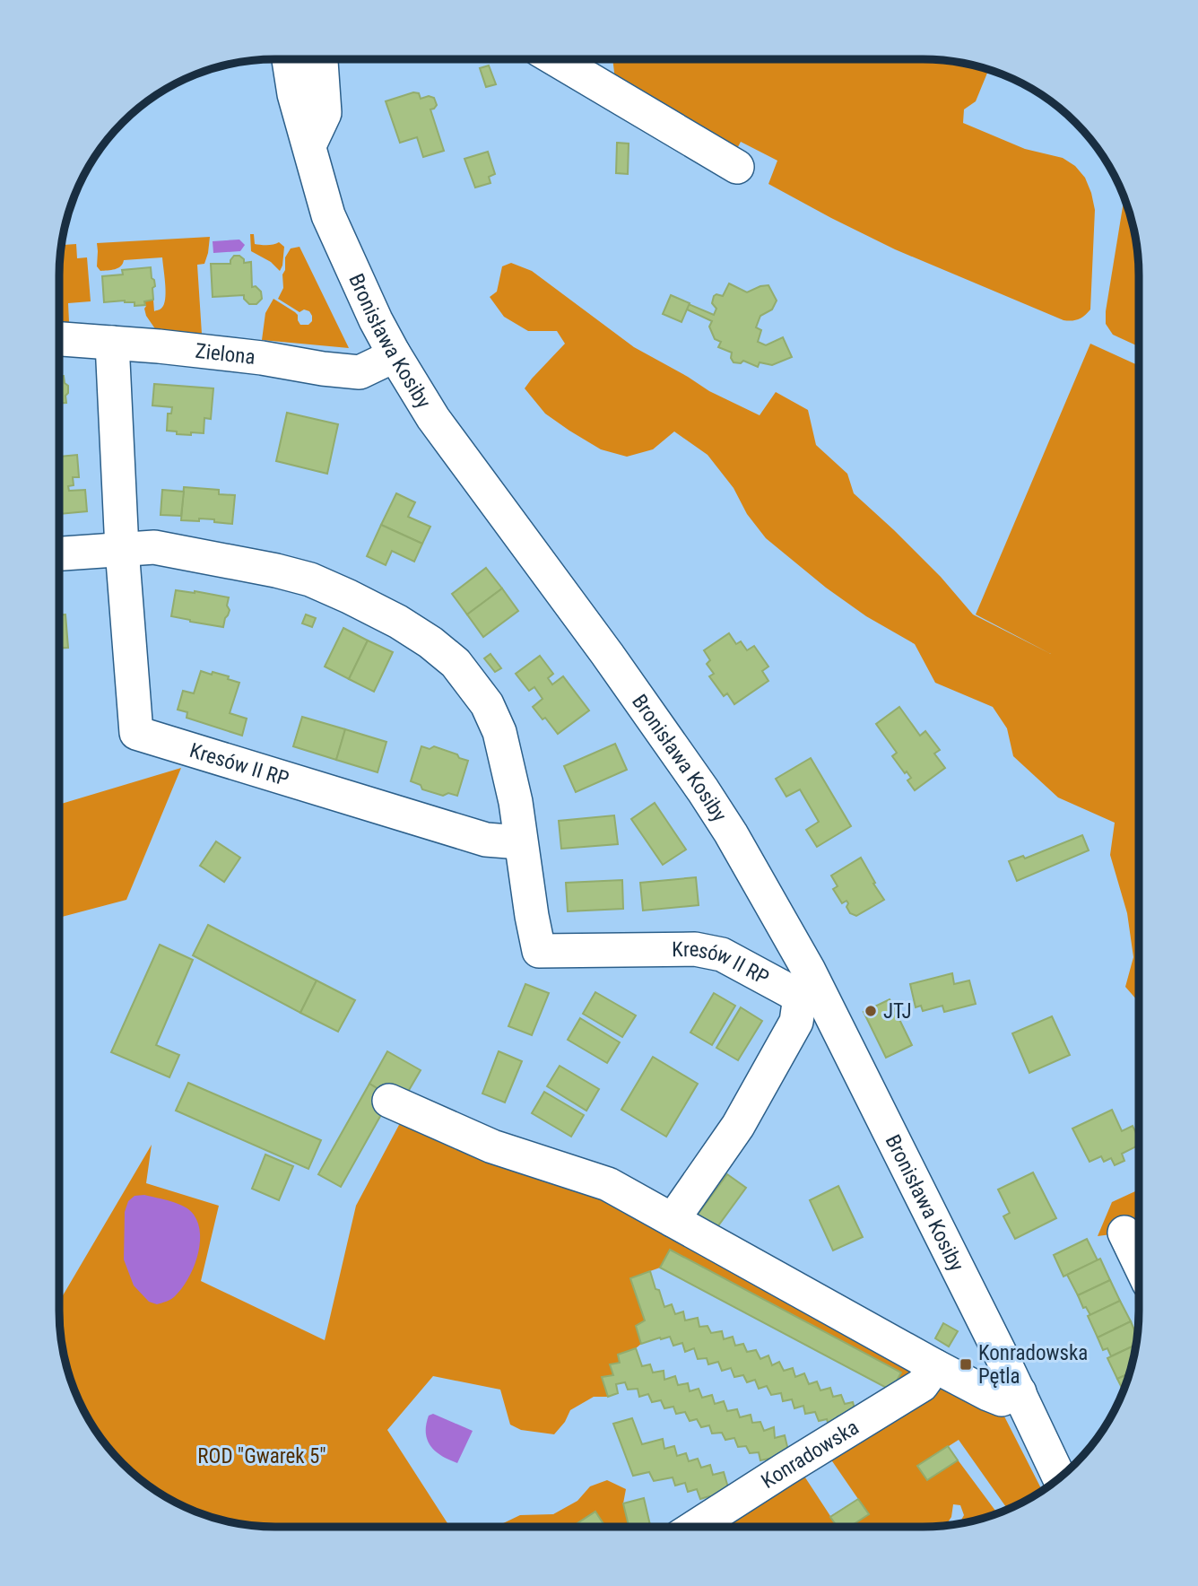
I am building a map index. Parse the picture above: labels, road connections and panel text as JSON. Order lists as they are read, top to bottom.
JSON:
{
  "streets": {
    "street": [
      "Bronisława Kosiby",
      "Zielona",
      "Kresów II RP",
      "Konradowska"
    ]
  },
  "crossings": [
    ["Bronisława Kosiby", "Zielona"],
    ["Bronisława Kosiby", "Kresów II RP"],
    ["Zielona", "Kresów II RP"]
  ],
  "parks": ["ROD \"Gwarek 5\""],
  "places": {
    "other": ["JTJ"],
    "transit": ["Konradowska Pętla"]
  }
}
